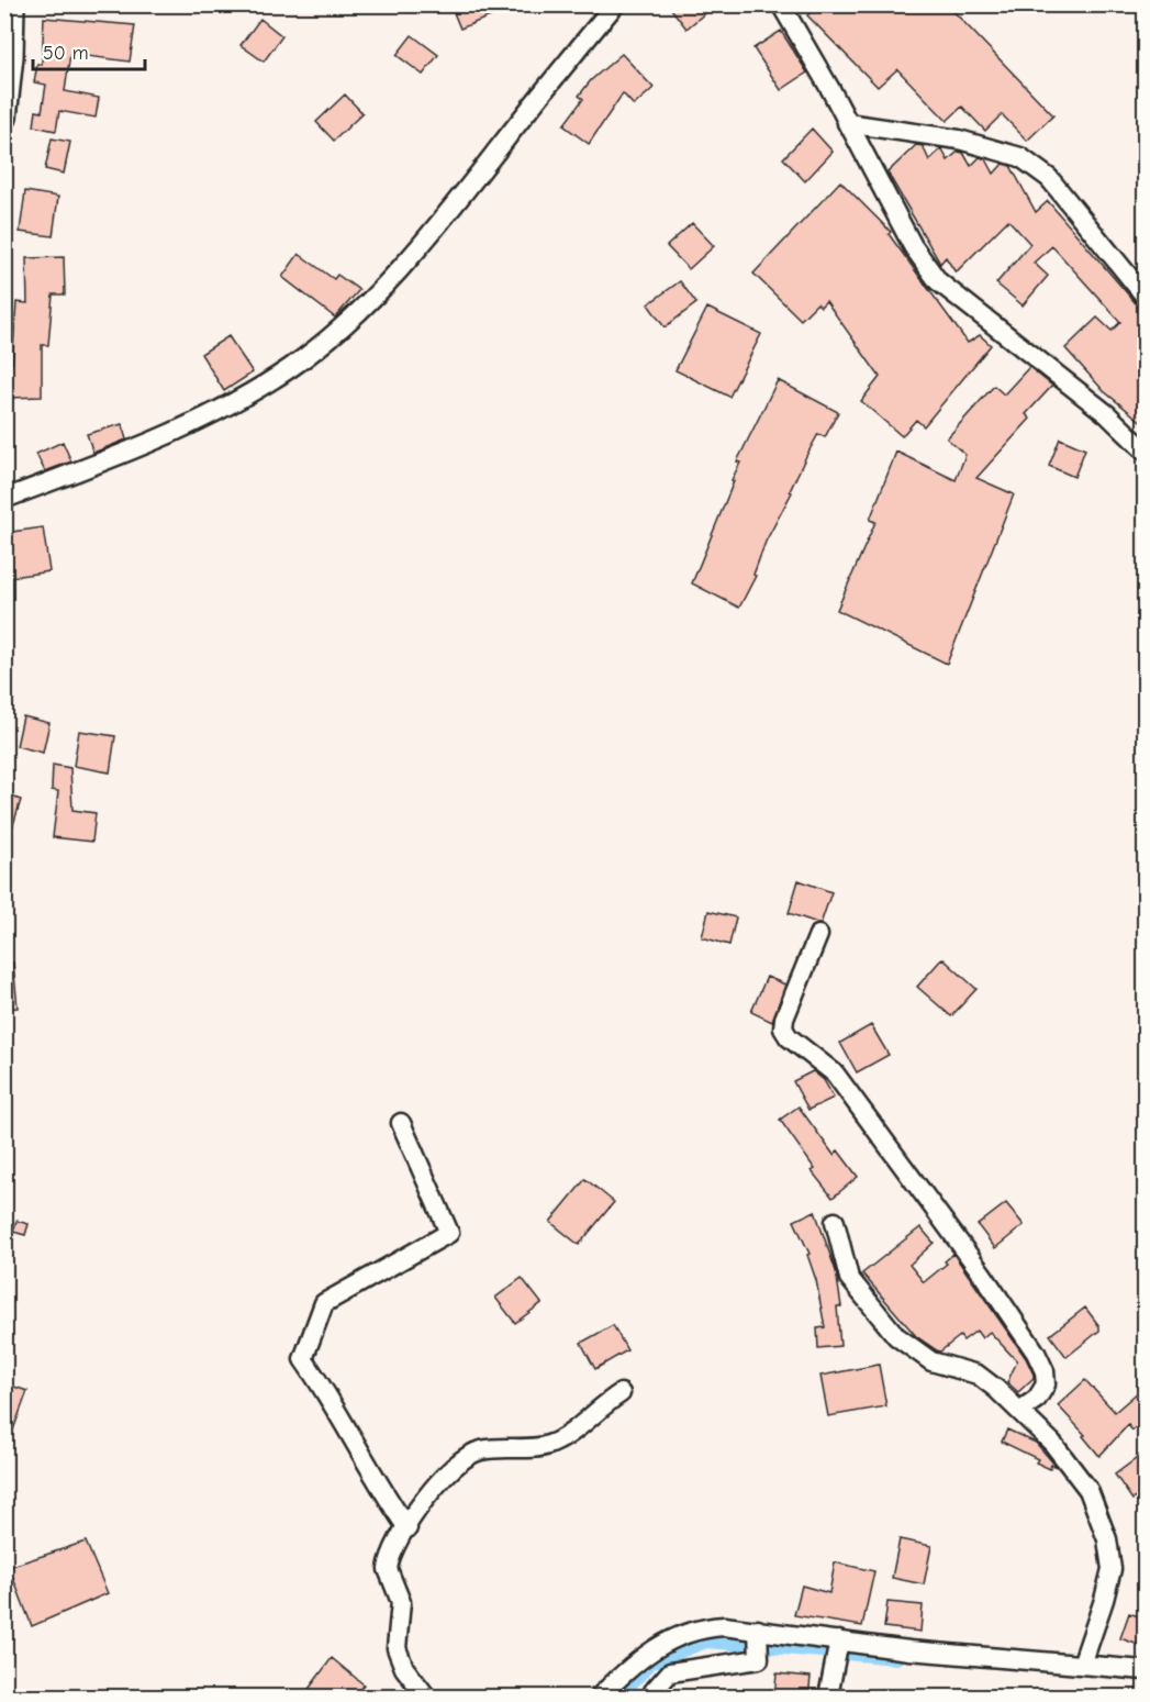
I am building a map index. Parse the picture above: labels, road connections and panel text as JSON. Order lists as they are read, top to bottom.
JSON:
{
  "scale_bar": "50 m"
}
